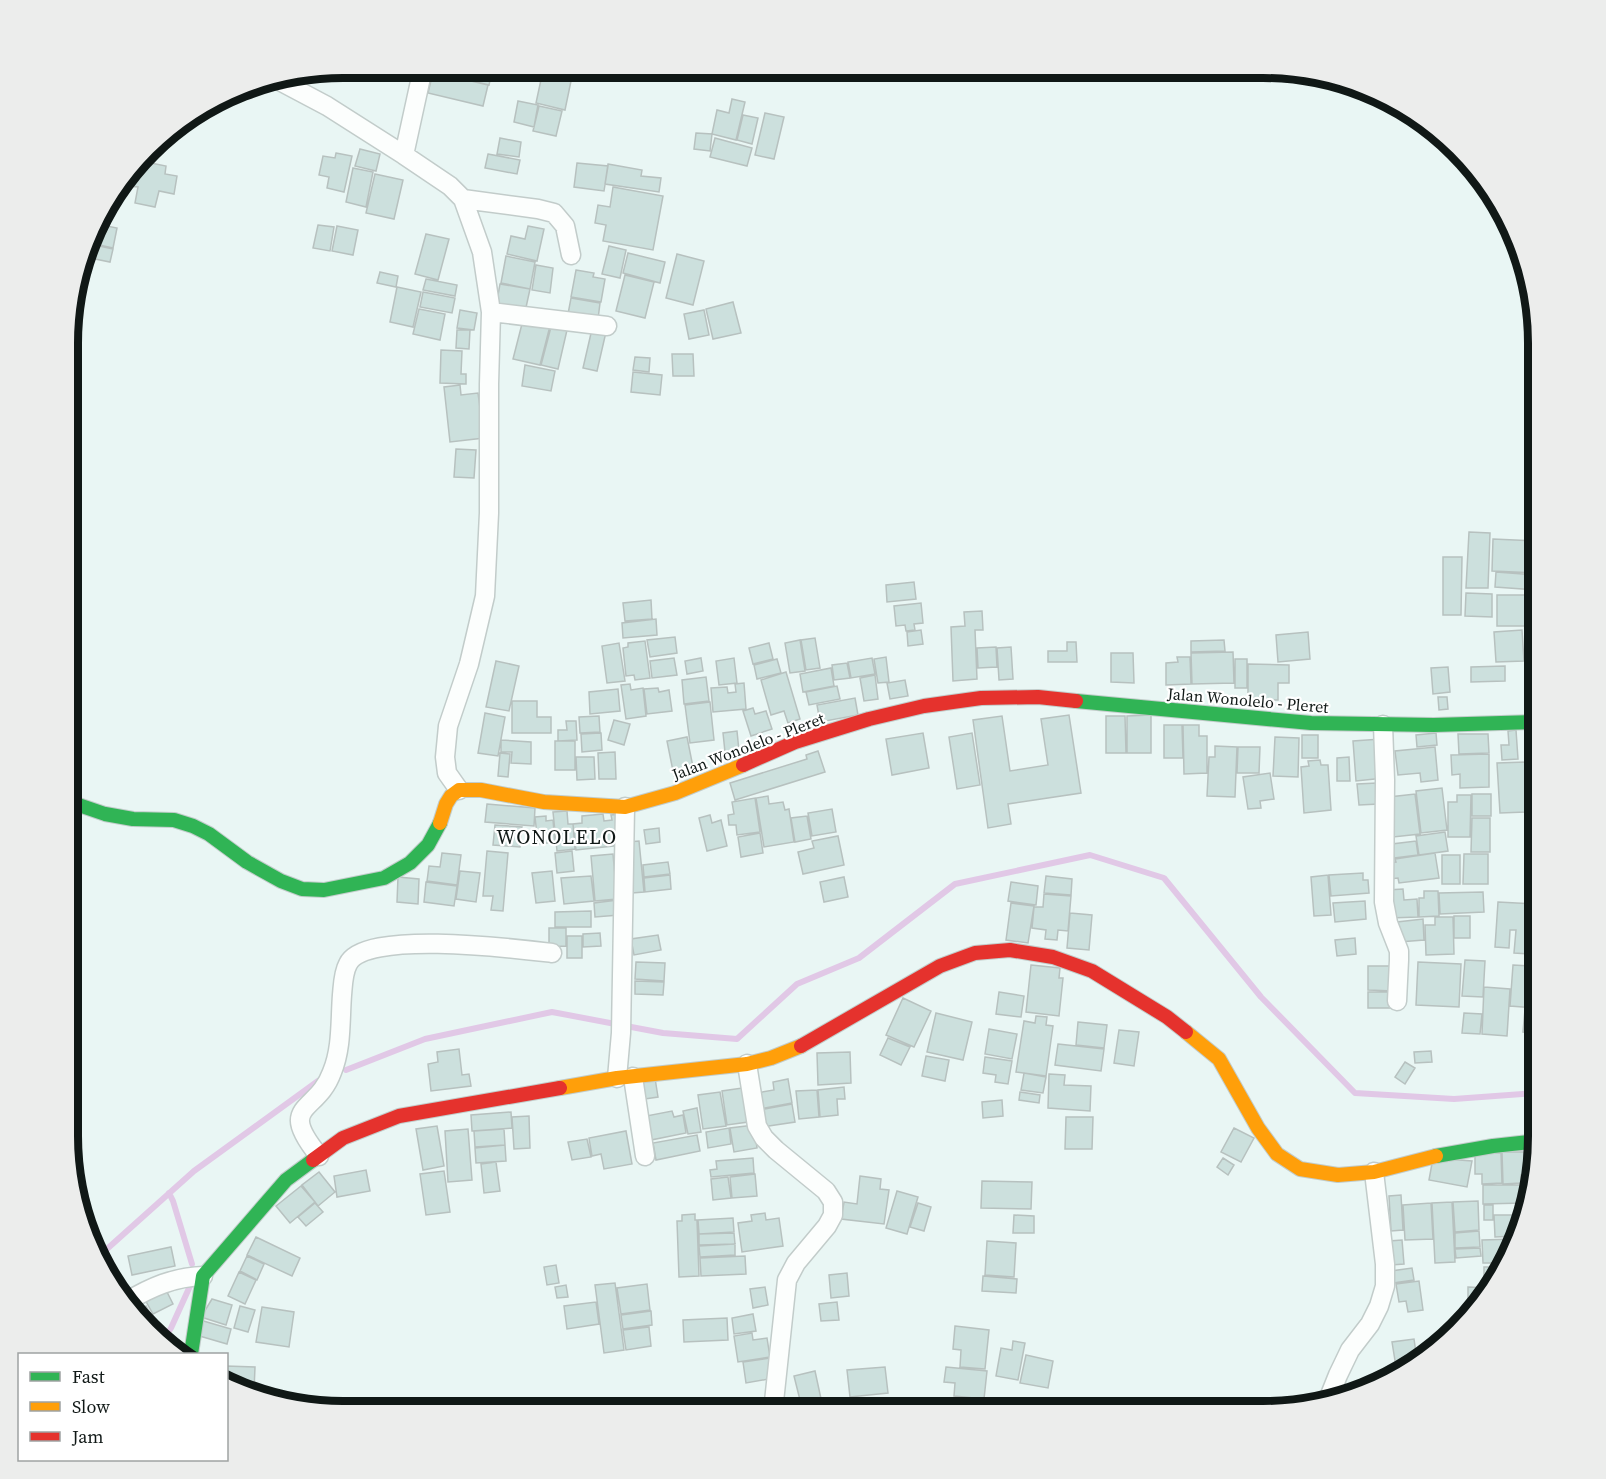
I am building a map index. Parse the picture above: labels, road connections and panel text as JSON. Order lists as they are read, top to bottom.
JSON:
{
  "streets": {
    "street": ["Jalan Wonolelo - Pleret"]
  },
  "districts": ["WONOLELO"],
  "legend": ["Fast", "Slow", "Jam"]
}
